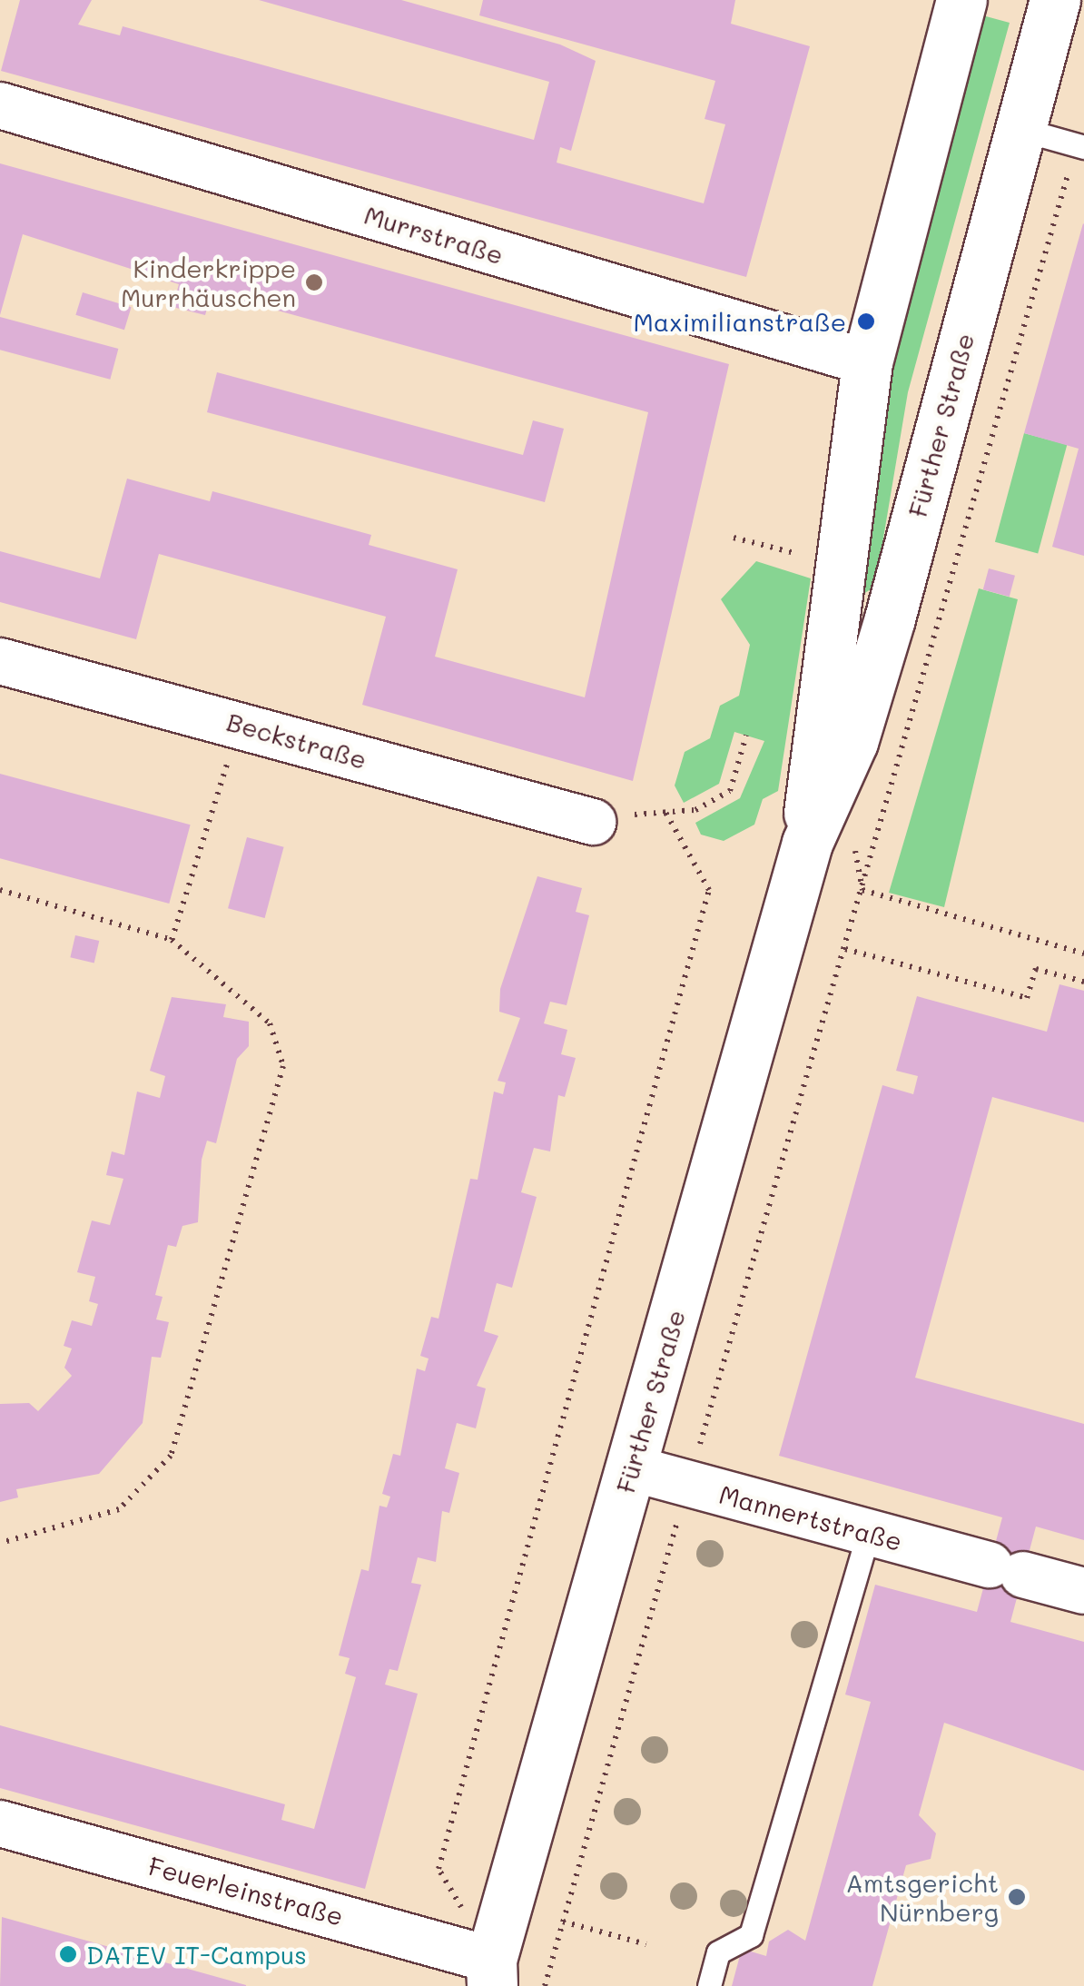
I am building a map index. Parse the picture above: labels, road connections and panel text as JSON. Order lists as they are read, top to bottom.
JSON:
{
  "streets": {
    "main road": ["Fürther Straße"],
    "street": [
      "Murrstraße",
      "Beckstraße",
      "Mannertstraße",
      "Feuerleinstraße"
    ]
  },
  "crossings": [
    ["Murrstraße", "Fürther Straße"],
    ["Fürther Straße", "Mannertstraße"],
    ["Fürther Straße", "Feuerleinstraße"]
  ],
  "places": [
    "Kinderkrippe Murrhäuschen",
    "Maximilianstraße",
    "Amtsgericht Nürnberg",
    "DATEV IT-Campus"
  ]
}
